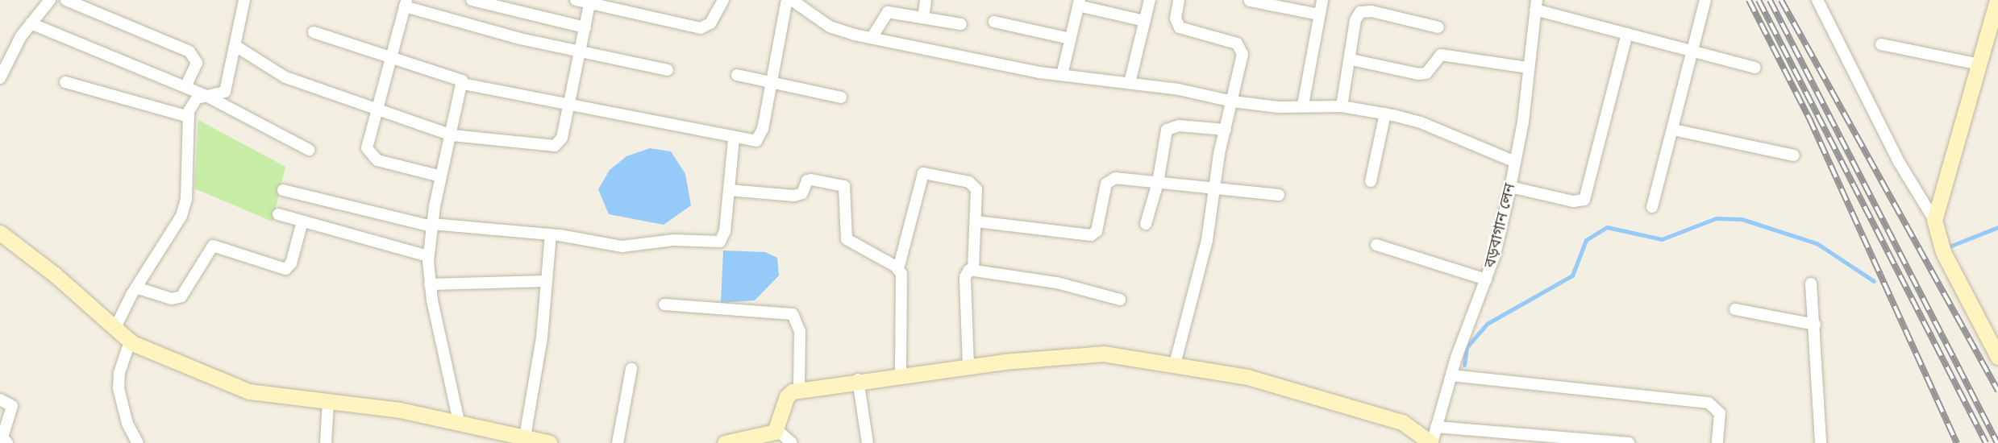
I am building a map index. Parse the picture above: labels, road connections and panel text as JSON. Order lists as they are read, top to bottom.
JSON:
{
  "streets": {
    "street": ["বড়বাগান লেন"]
  }
}
